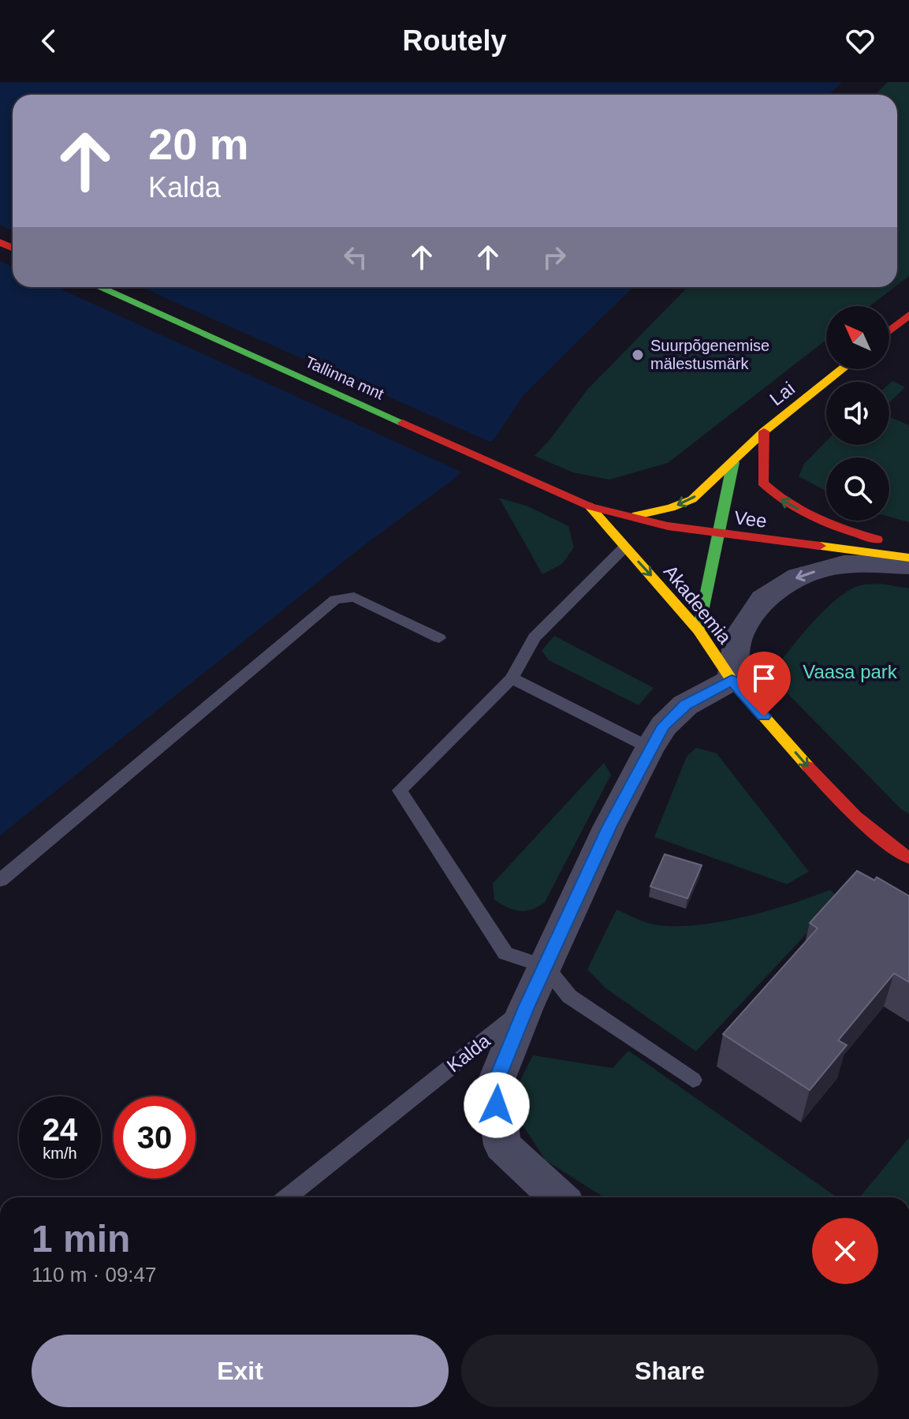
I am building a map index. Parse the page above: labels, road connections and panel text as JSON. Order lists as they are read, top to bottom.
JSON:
{
  "streets": {
    "main road": [
      "Tallinna mnt",
      "Lai",
      "Vee",
      "Akadeemia"
    ],
    "street": ["Kalda"]
  },
  "crossings": [
    ["Tallinna mnt", "Vee"],
    ["Tallinna mnt", "Akadeemia"],
    ["Lai", "Vee"],
    ["Vee", "Akadeemia"],
    ["Akadeemia", "Kalda"]
  ],
  "one_way": ["Lai", "Akadeemia"],
  "parks": ["Vaasa park"],
  "places": ["Suurpõgenemise mälestusmärk"],
  "north": "top left",
  "page": {
    "header": "Routely",
    "turn": ["20 m", "Kalda"],
    "speed": "24 km/h",
    "limit": "30",
    "heading": ["1 min", "110 m · 09:47"],
    "buttons": ["Exit", "Share"]
  }
}
